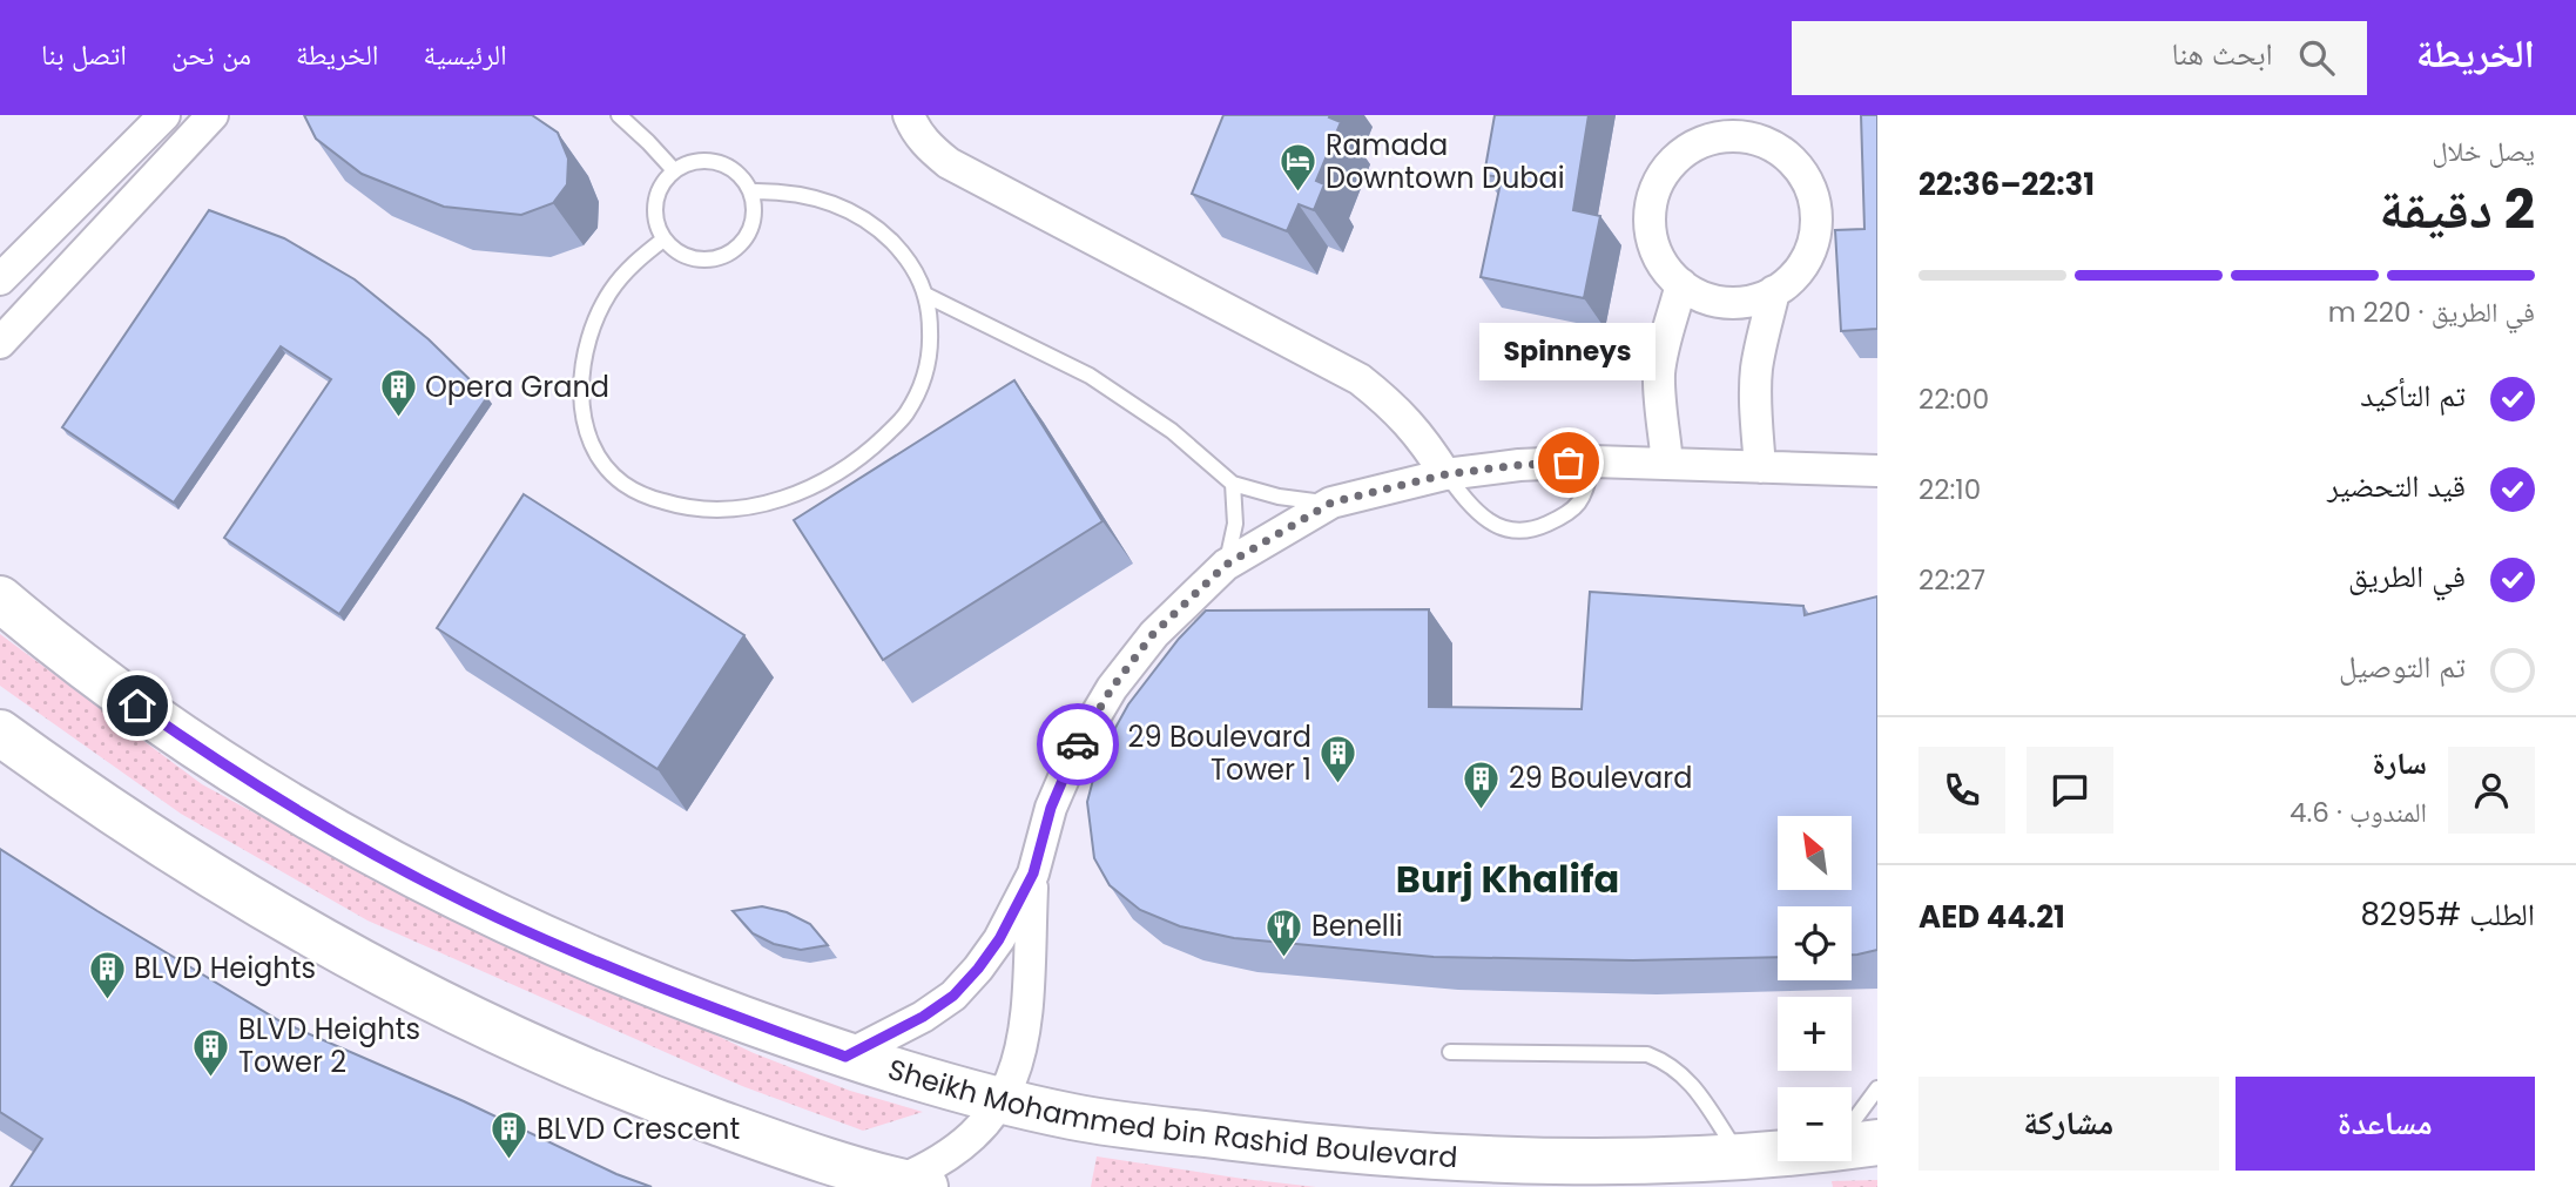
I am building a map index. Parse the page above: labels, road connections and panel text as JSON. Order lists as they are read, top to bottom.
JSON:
{
  "streets": {
    "main road": ["Sheikh Mohammed bin Rashid Boulevard"]
  },
  "districts": ["Burj Khalifa"],
  "places": {
    "hotel": ["Ramada Downtown Dubai"],
    "building": [
      "Opera Grand",
      "29 Boulevard Tower 1",
      "29 Boulevard",
      "BLVD Heights",
      "BLVD Heights Tower 2",
      "BLVD Crescent"
    ],
    "other": ["Spinneys"],
    "restaurant": ["Benelli"]
  },
  "north": "top left",
  "page": {
    "header": "الخريطة",
    "search": "ابحث هنا",
    "nav": [
      "الرئيسية",
      "الخريطة",
      "من نحن",
      "اتصل بنا"
    ],
    "heading": ["2 دقيقة", "يصل خلال", "22:31–22:36"],
    "panel": [
      "سارة",
      "المندوب · 4.6",
      "الطلب #8295",
      "AED 44.21"
    ],
    "bar": "في الطريق · 220 m",
    "bubble": "Spinneys",
    "list": [
      ["تم التأكيد", "22:00"],
      ["قيد التحضير", "22:10"],
      ["في الطريق", "22:27"],
      "تم التوصيل"
    ],
    "map_buttons": ["+", "−"],
    "buttons": ["مساعدة", "مشاركة"]
  }
}
